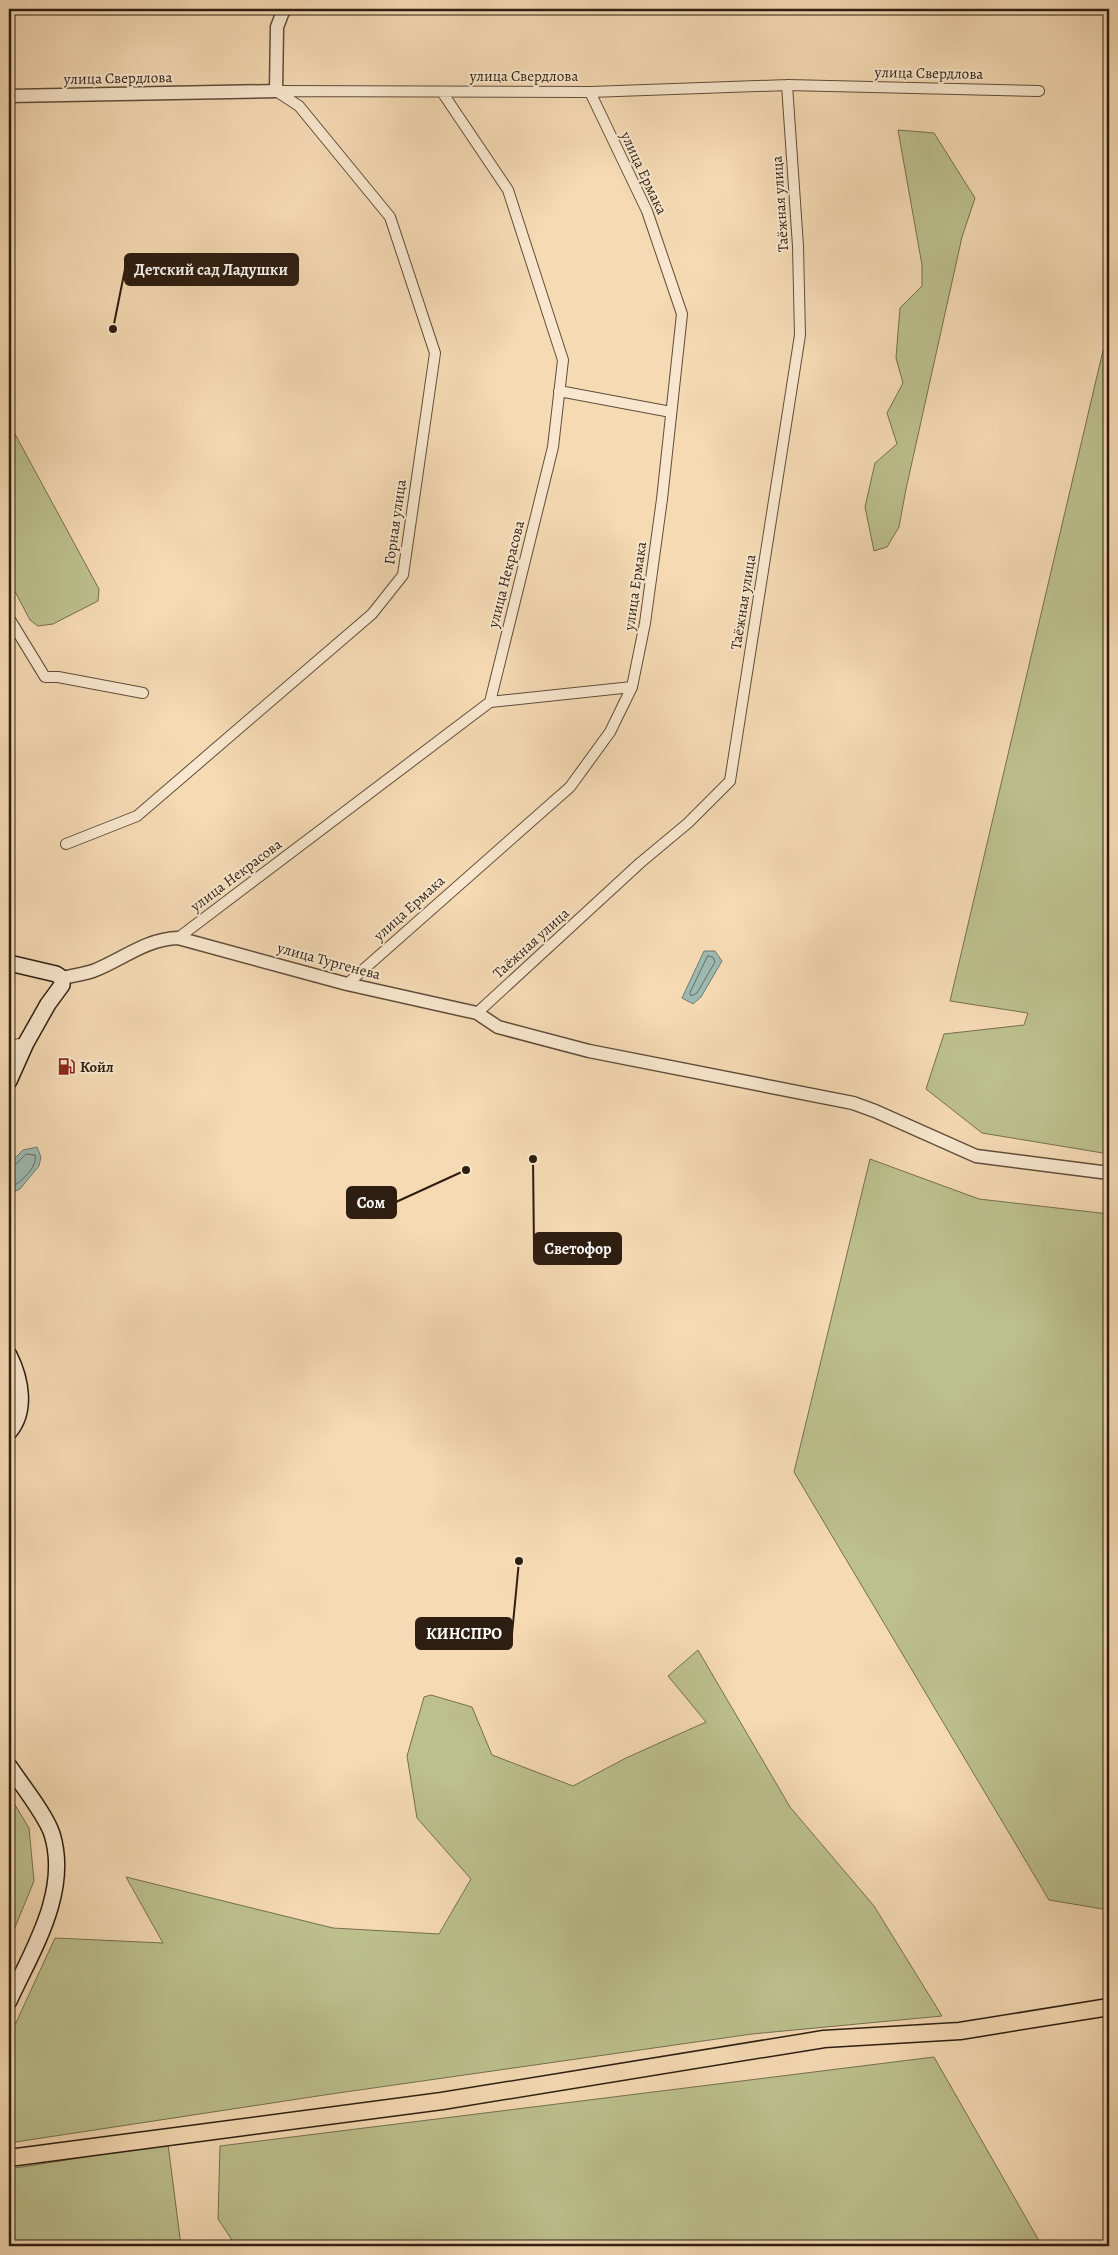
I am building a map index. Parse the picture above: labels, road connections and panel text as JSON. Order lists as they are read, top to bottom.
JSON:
{
  "streets": {
    "street": [
      "улица Свердлова",
      "улица Ермака",
      "Таёжная улица",
      "Горная улица",
      "улица Некрасова",
      "улица Тургенева"
    ]
  },
  "crossings": [
    ["улица Свердлова", "улица Ермака"],
    ["улица Свердлова", "Таёжная улица"],
    ["улица Свердлова", "Горная улица"],
    ["улица Свердлова", "улица Некрасова"],
    ["улица Ермака", "улица Тургенева"],
    ["Таёжная улица", "улица Тургенева"],
    ["улица Некрасова", "улица Тургенева"]
  ],
  "places": {
    "other": [
      "Детский сад Ладушки",
      "Светофор",
      "Сом",
      "КИНСПРО"
    ],
    "fuel station": ["Койл"]
  }
}
